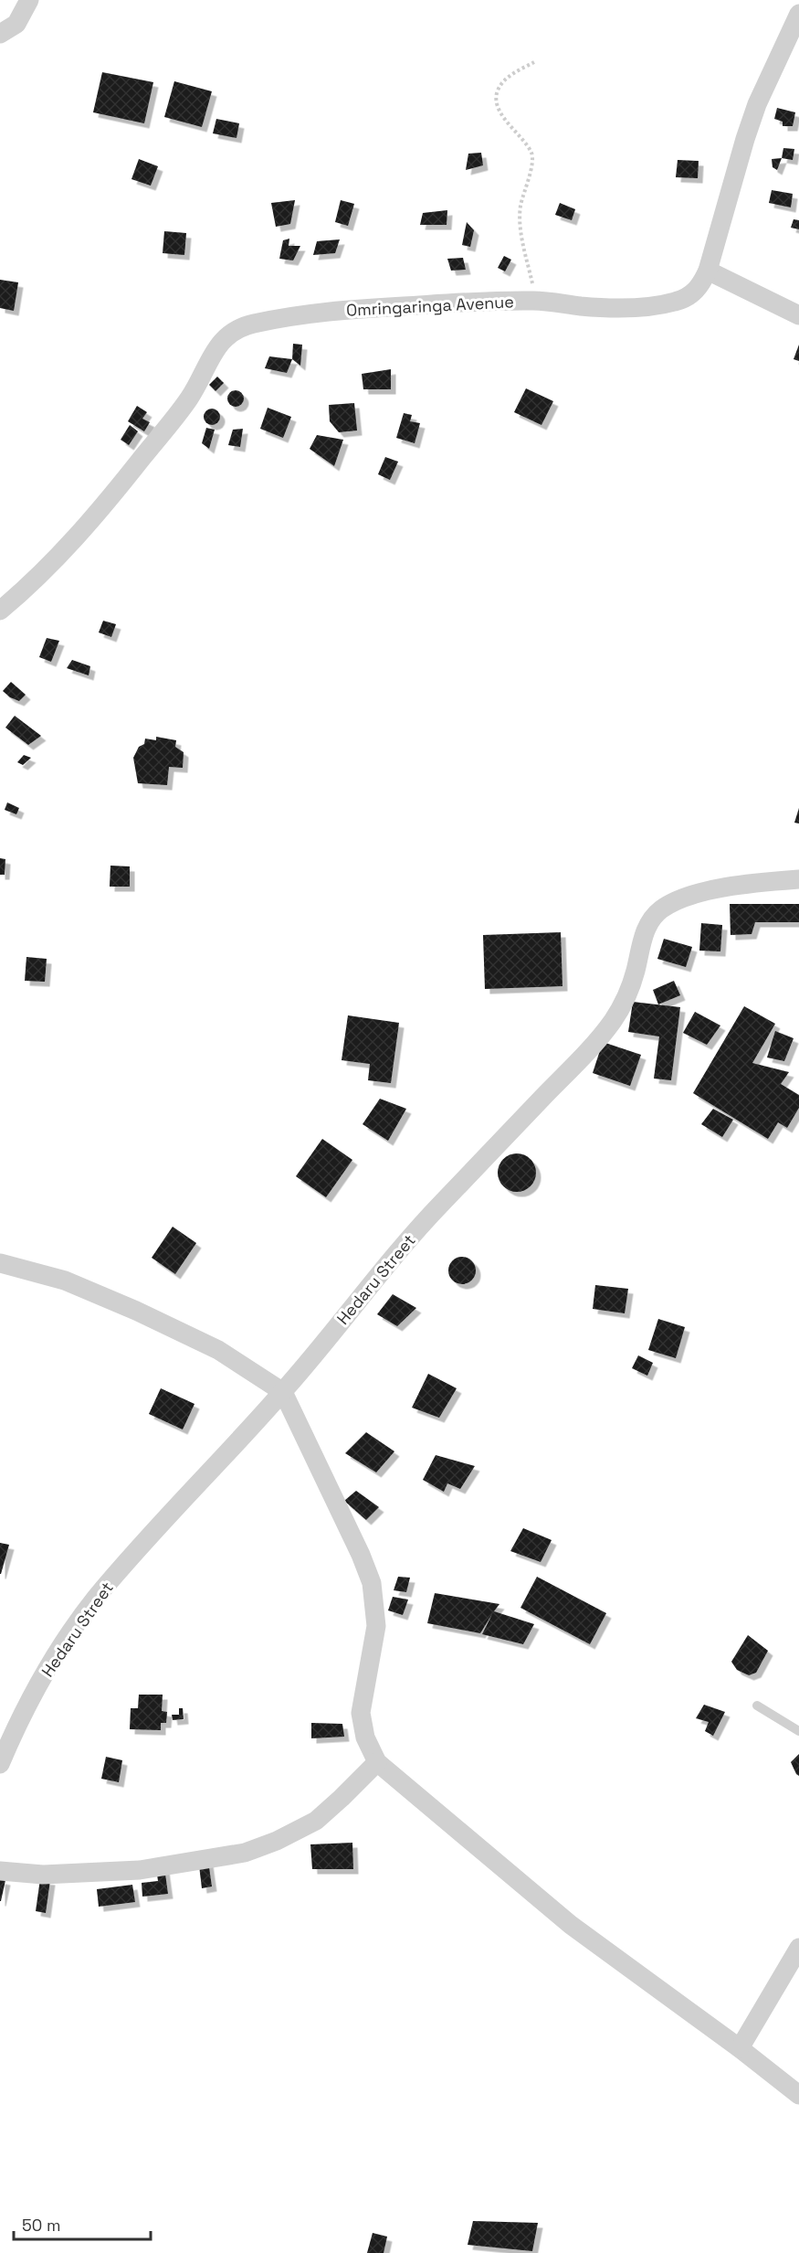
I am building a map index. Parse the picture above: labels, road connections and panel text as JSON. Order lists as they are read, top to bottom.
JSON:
{
  "streets": {
    "street": ["Omringaringa Avenue", "Hedaru Street"]
  },
  "scale_bar": "50 m"
}
